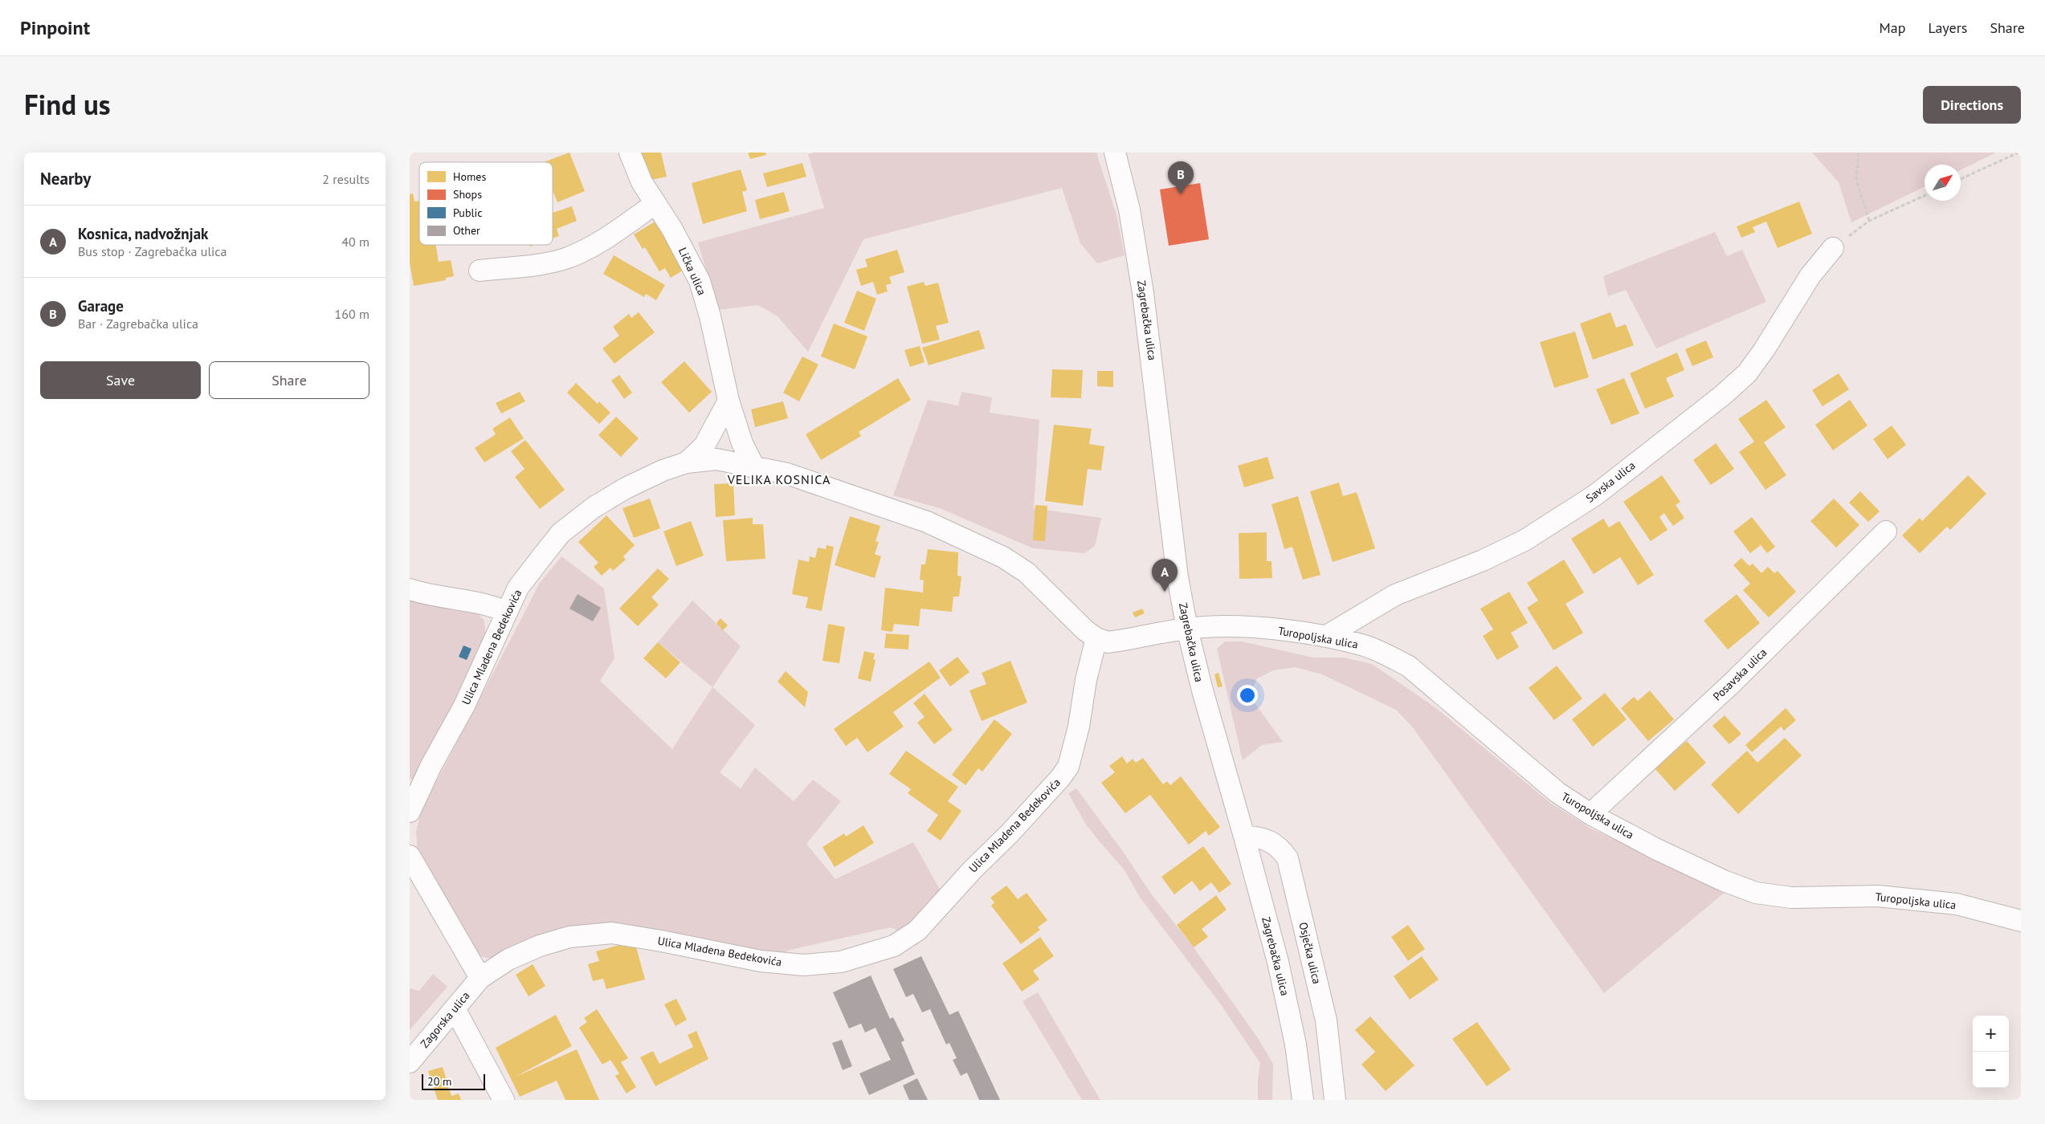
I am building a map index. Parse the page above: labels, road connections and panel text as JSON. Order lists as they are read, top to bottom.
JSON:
{
  "streets": {
    "street": [
      "Lička ulica",
      "Zagrebačka ulica",
      "Savska ulica",
      "Turopoljska ulica",
      "Ulica Mladena Bedekovića",
      "Posavska ulica",
      "Osječka ulica",
      "Zagorska ulica"
    ]
  },
  "crossings": [
    ["Lička ulica", "Ulica Mladena Bedekovića"],
    ["Zagrebačka ulica", "Turopoljska ulica"],
    ["Zagrebačka ulica", "Osječka ulica"],
    ["Savska ulica", "Turopoljska ulica"],
    ["Turopoljska ulica", "Posavska ulica"],
    ["Ulica Mladena Bedekovića", "Zagorska ulica"]
  ],
  "districts": ["VELIKA KOSNICA"],
  "legend": [
    "Homes",
    "Shops",
    "Public",
    "Other"
  ],
  "scale_bar": "20 m",
  "north": "top right",
  "page": {
    "header": "Pinpoint",
    "nav": ["Map", "Layers", "Share"],
    "title": "Find us",
    "buttons": [
      "Directions",
      ["Save", "Share"]
    ],
    "heading": ["Nearby", "2 results"],
    "pins": ["B", "A"],
    "list": [
      {
        "mark": "A",
        "name": "Kosnica, nadvožnjak",
        "note": "Bus stop · Zagrebačka ulica",
        "value": "40 m"
      },
      {
        "mark": "B",
        "name": "Garage",
        "note": "Bar · Zagrebačka ulica",
        "value": "160 m"
      }
    ],
    "map_buttons": ["+", "−"],
    "scale": "20 m"
  }
}
